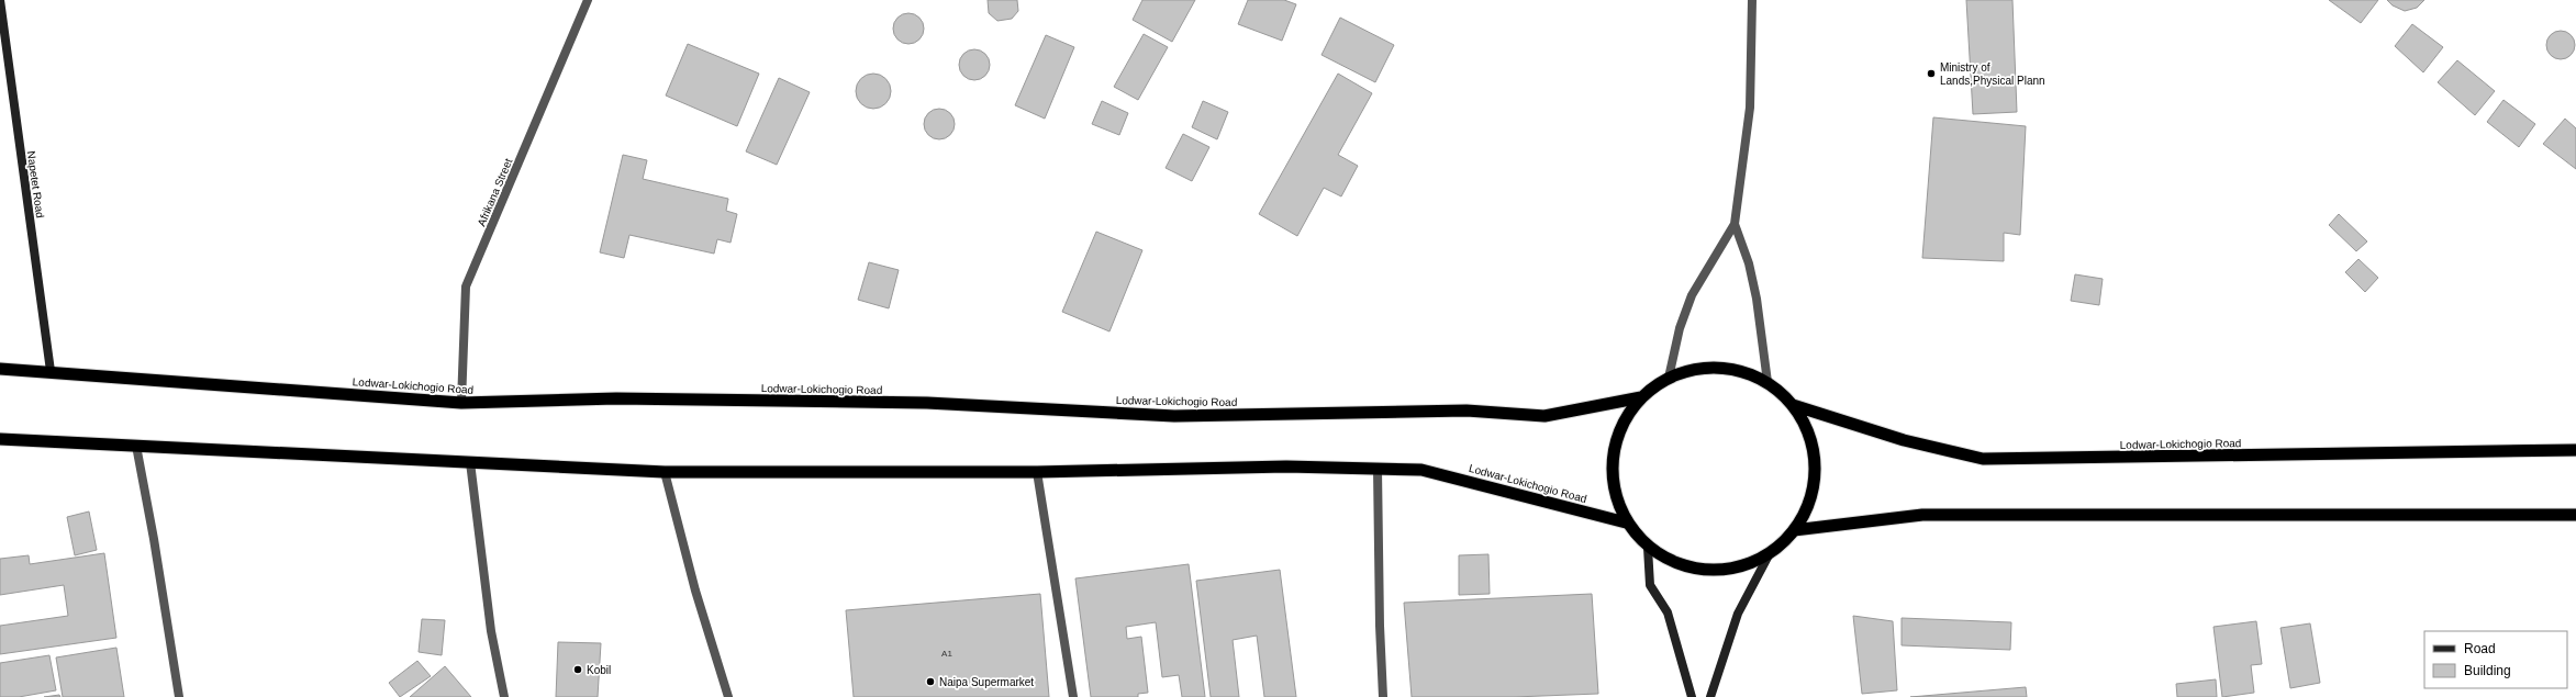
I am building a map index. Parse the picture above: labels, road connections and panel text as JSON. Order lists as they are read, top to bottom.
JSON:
{
  "streets": {
    "highway": ["Lodwar-Lokichogio Road"],
    "main road": ["Napetet Road"],
    "street": ["Afrikana Street"]
  },
  "crossings": [
    ["Napetet Road", "Lodwar-Lokichogio Road"],
    ["Afrikana Street", "Lodwar-Lokichogio Road"]
  ],
  "places": ["Ministry of Lands,Physical Plann", "Kobil", "Naipa Supermarket"],
  "house_numbers": ["A1"],
  "legend": ["Road", "Building"]
}
